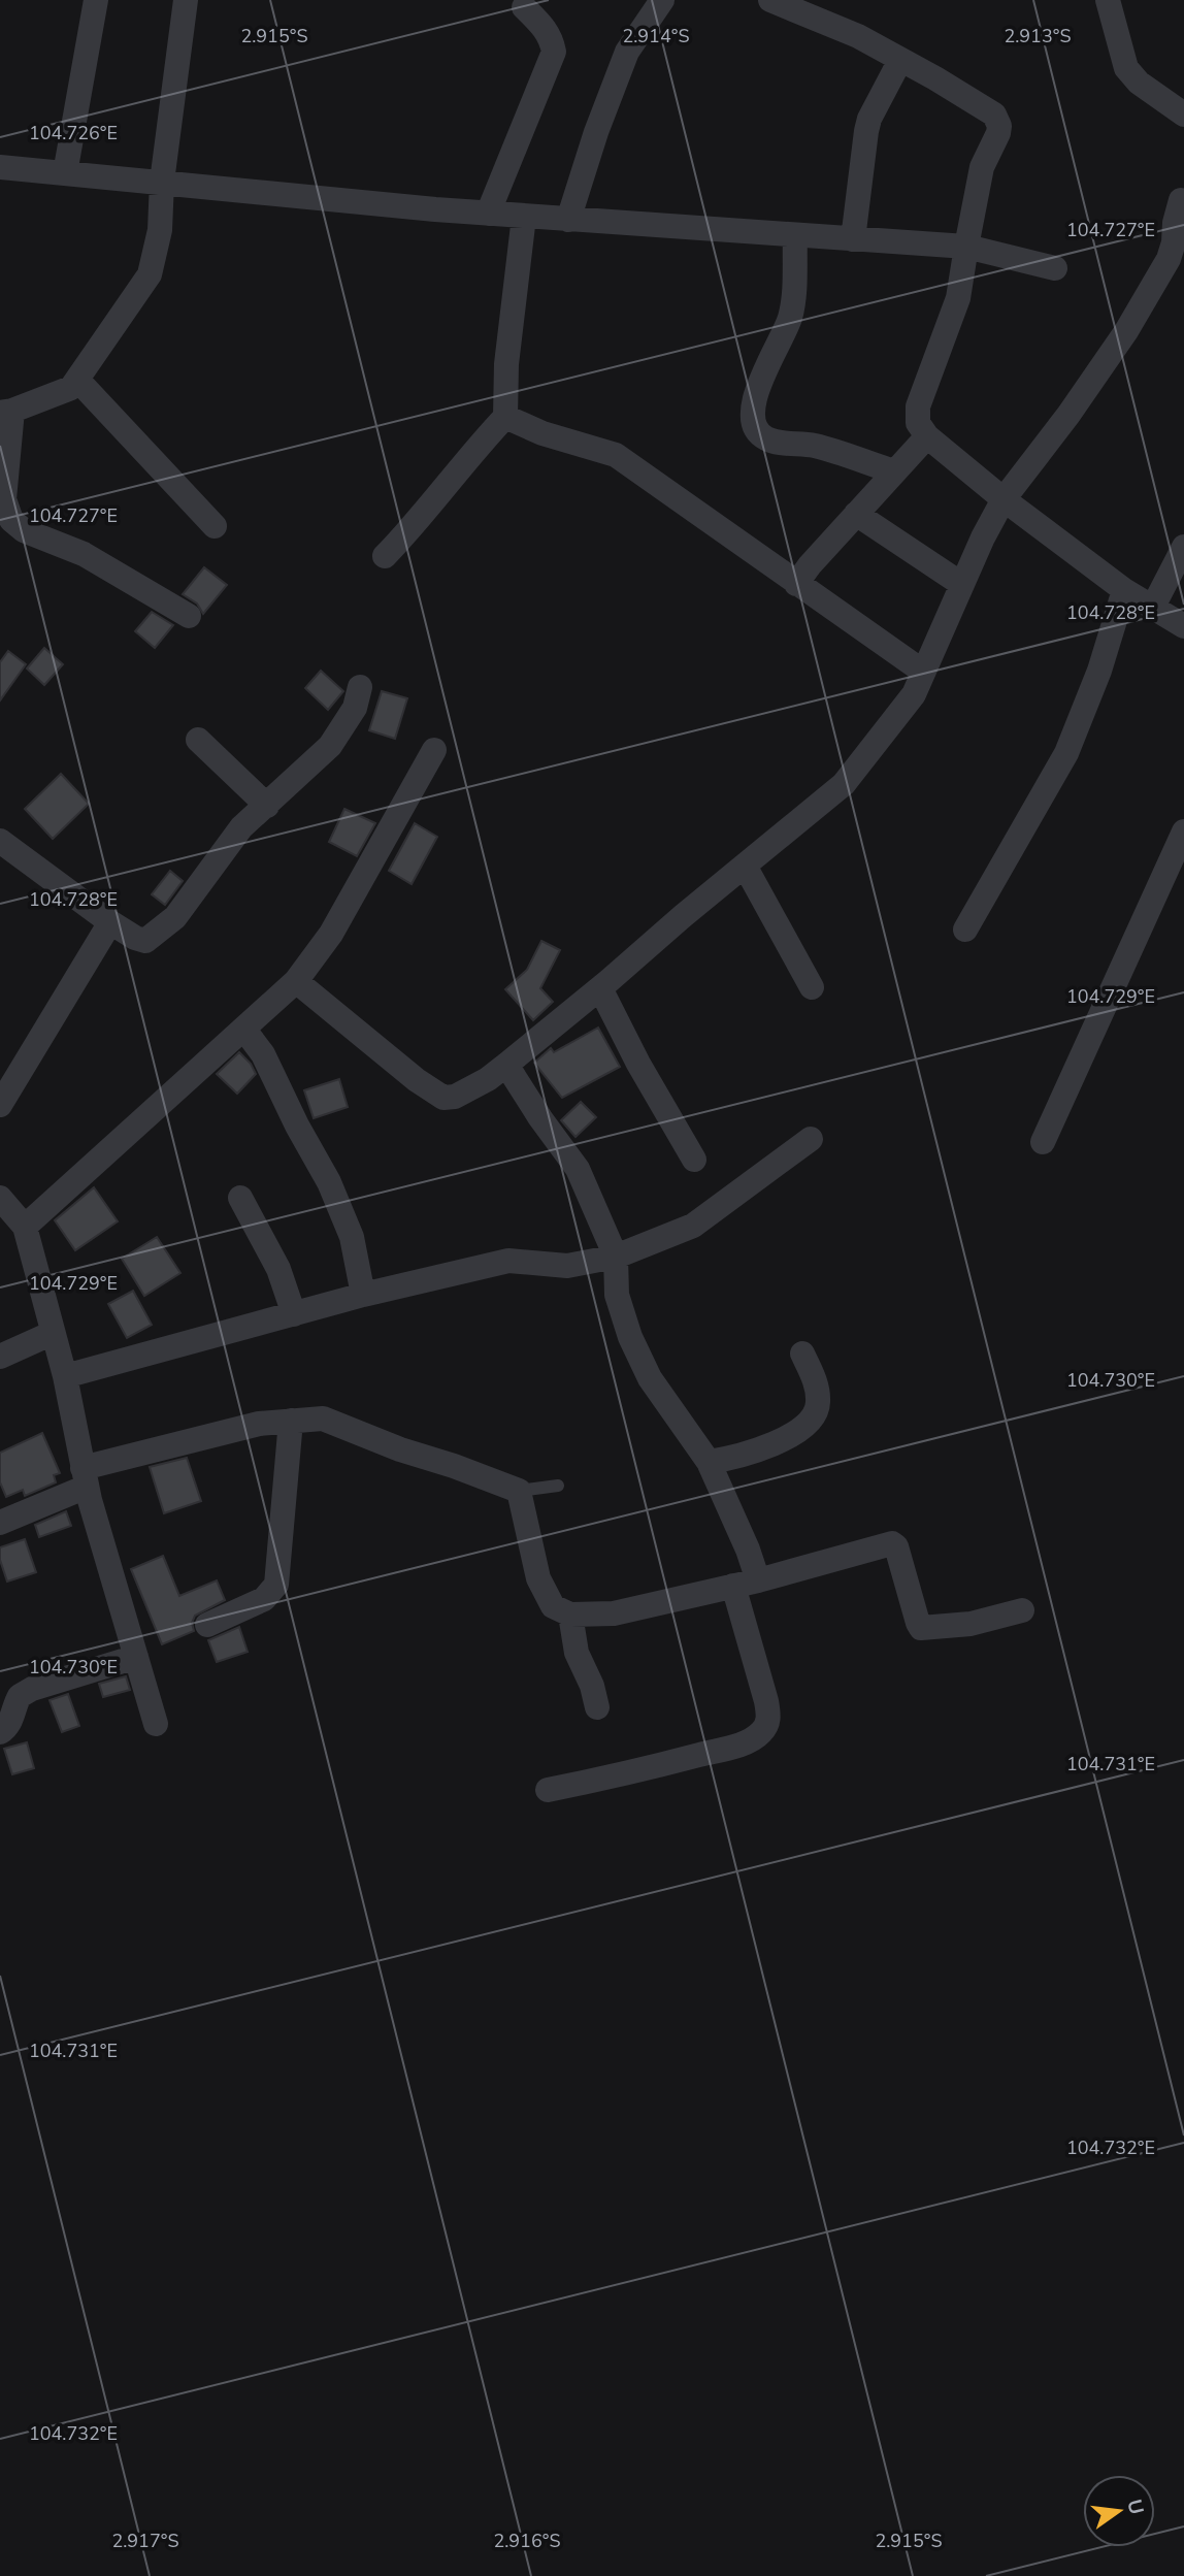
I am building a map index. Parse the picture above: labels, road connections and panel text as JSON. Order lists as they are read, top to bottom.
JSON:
{
  "north": "right",
  "coordinates": [
    "2.913°S",
    "2.915°S",
    "2.914°S",
    "104.726°E",
    "104.727°E",
    "104.728°E",
    "104.729°E",
    "104.730°E",
    "104.731°E",
    "104.732°E",
    "2.917°S",
    "2.916°S"
  ]
}
